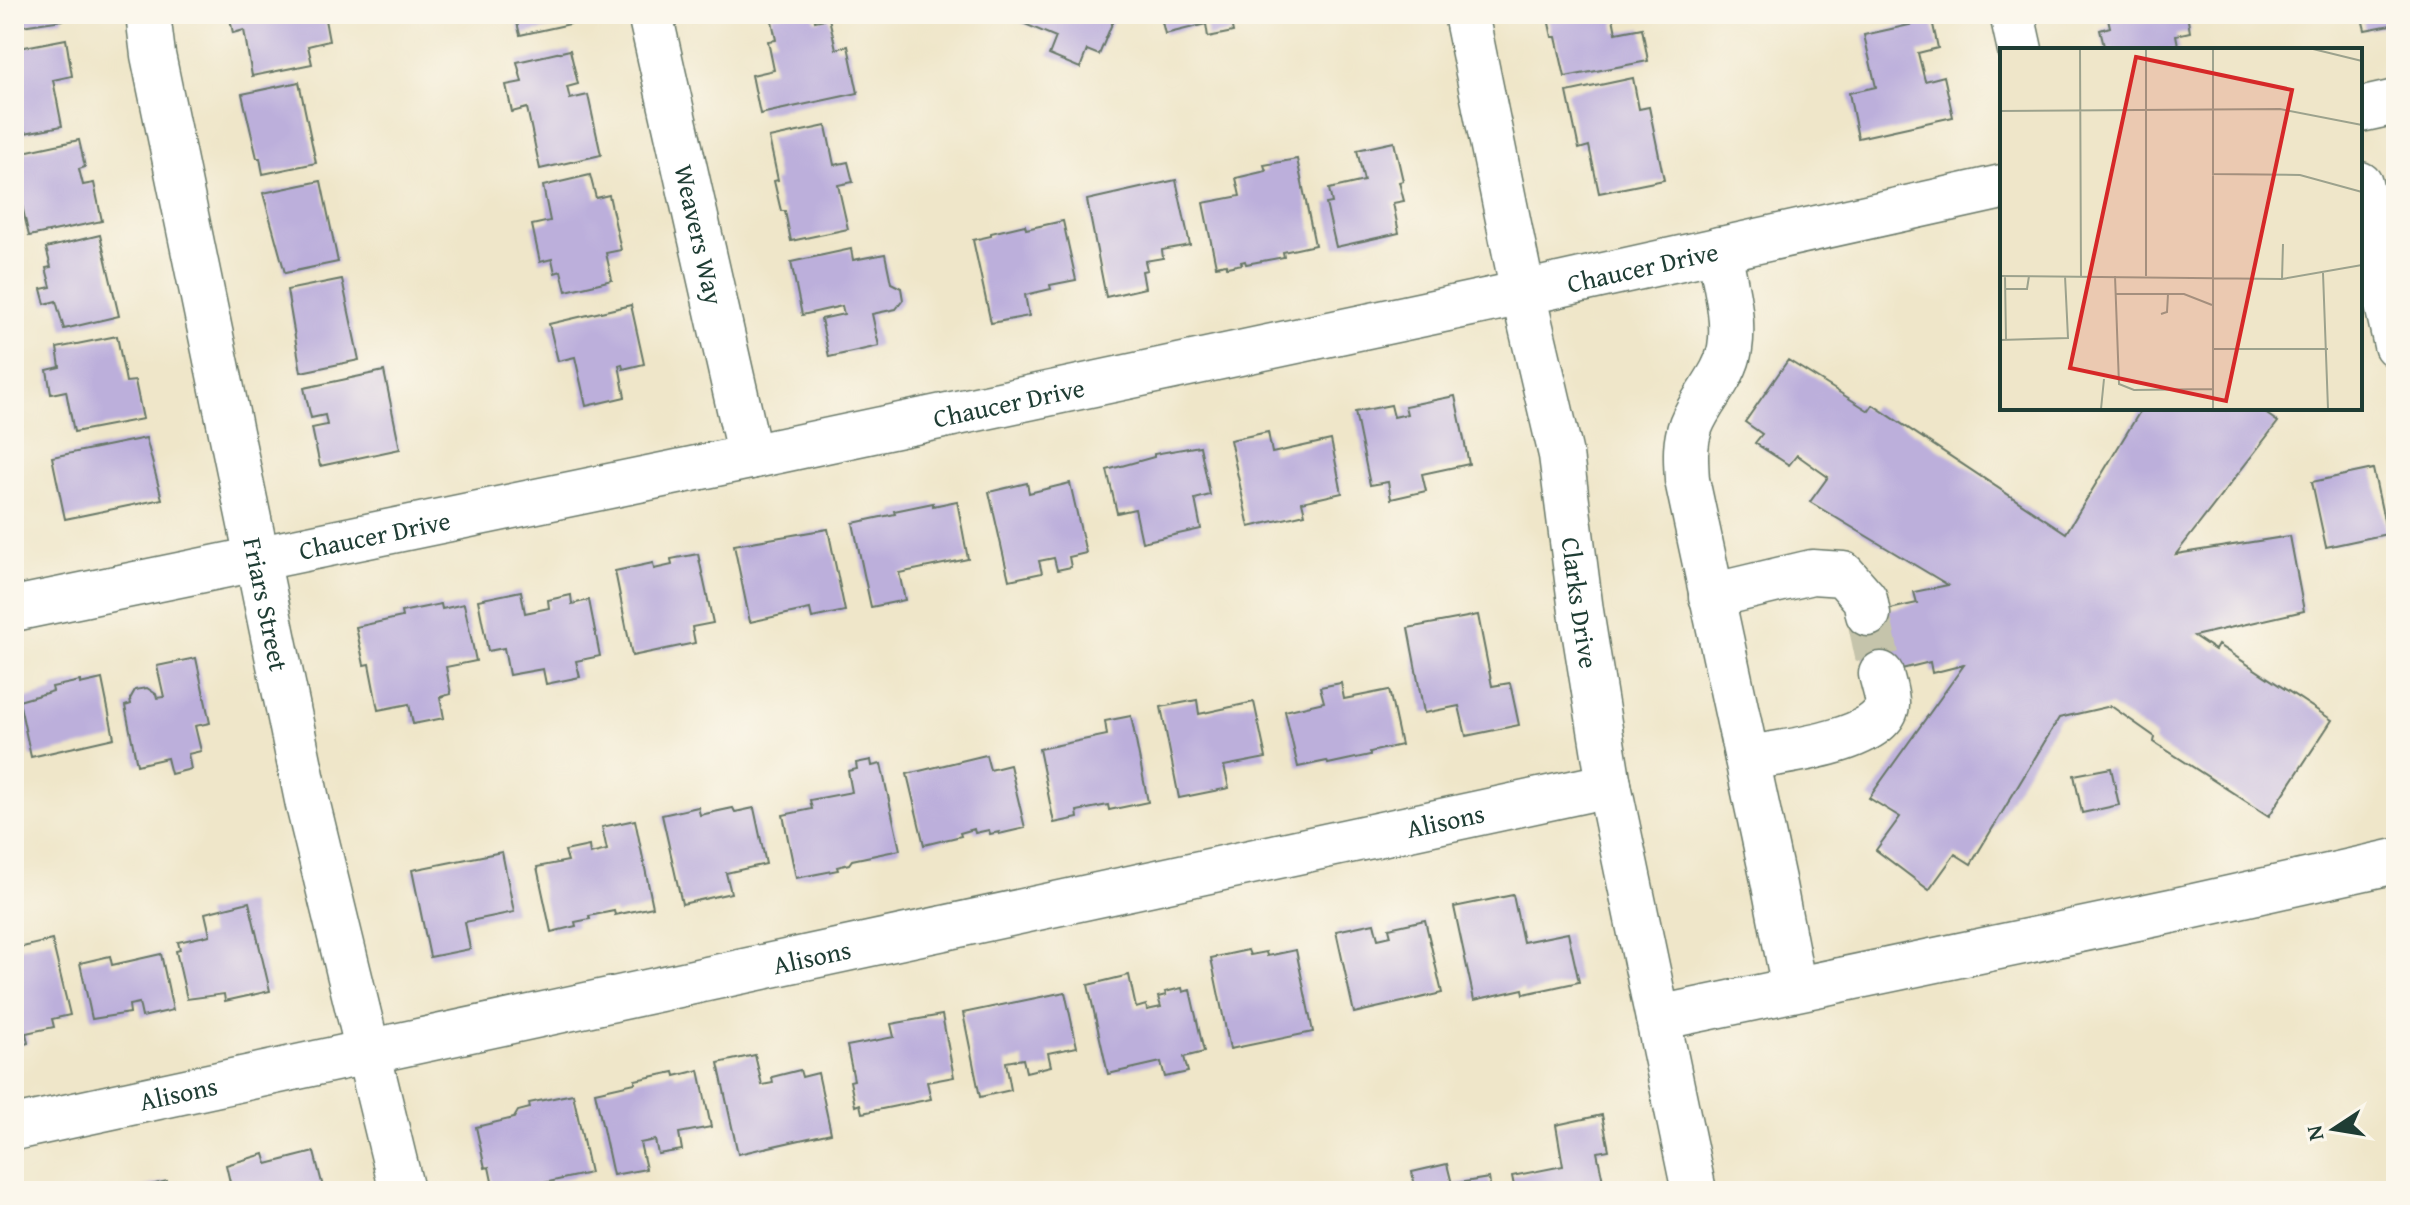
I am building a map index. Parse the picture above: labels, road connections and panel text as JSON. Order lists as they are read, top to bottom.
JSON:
{
  "streets": {
    "street": [
      "Weavers Way",
      "Chaucer Drive",
      "Clarks Drive",
      "Friars Street",
      "Alisons"
    ]
  },
  "crossings": [
    ["Weavers Way", "Chaucer Drive"],
    ["Chaucer Drive", "Clarks Drive"],
    ["Chaucer Drive", "Friars Street"],
    ["Clarks Drive", "Alisons"],
    ["Friars Street", "Alisons"]
  ],
  "north": "left"
}
